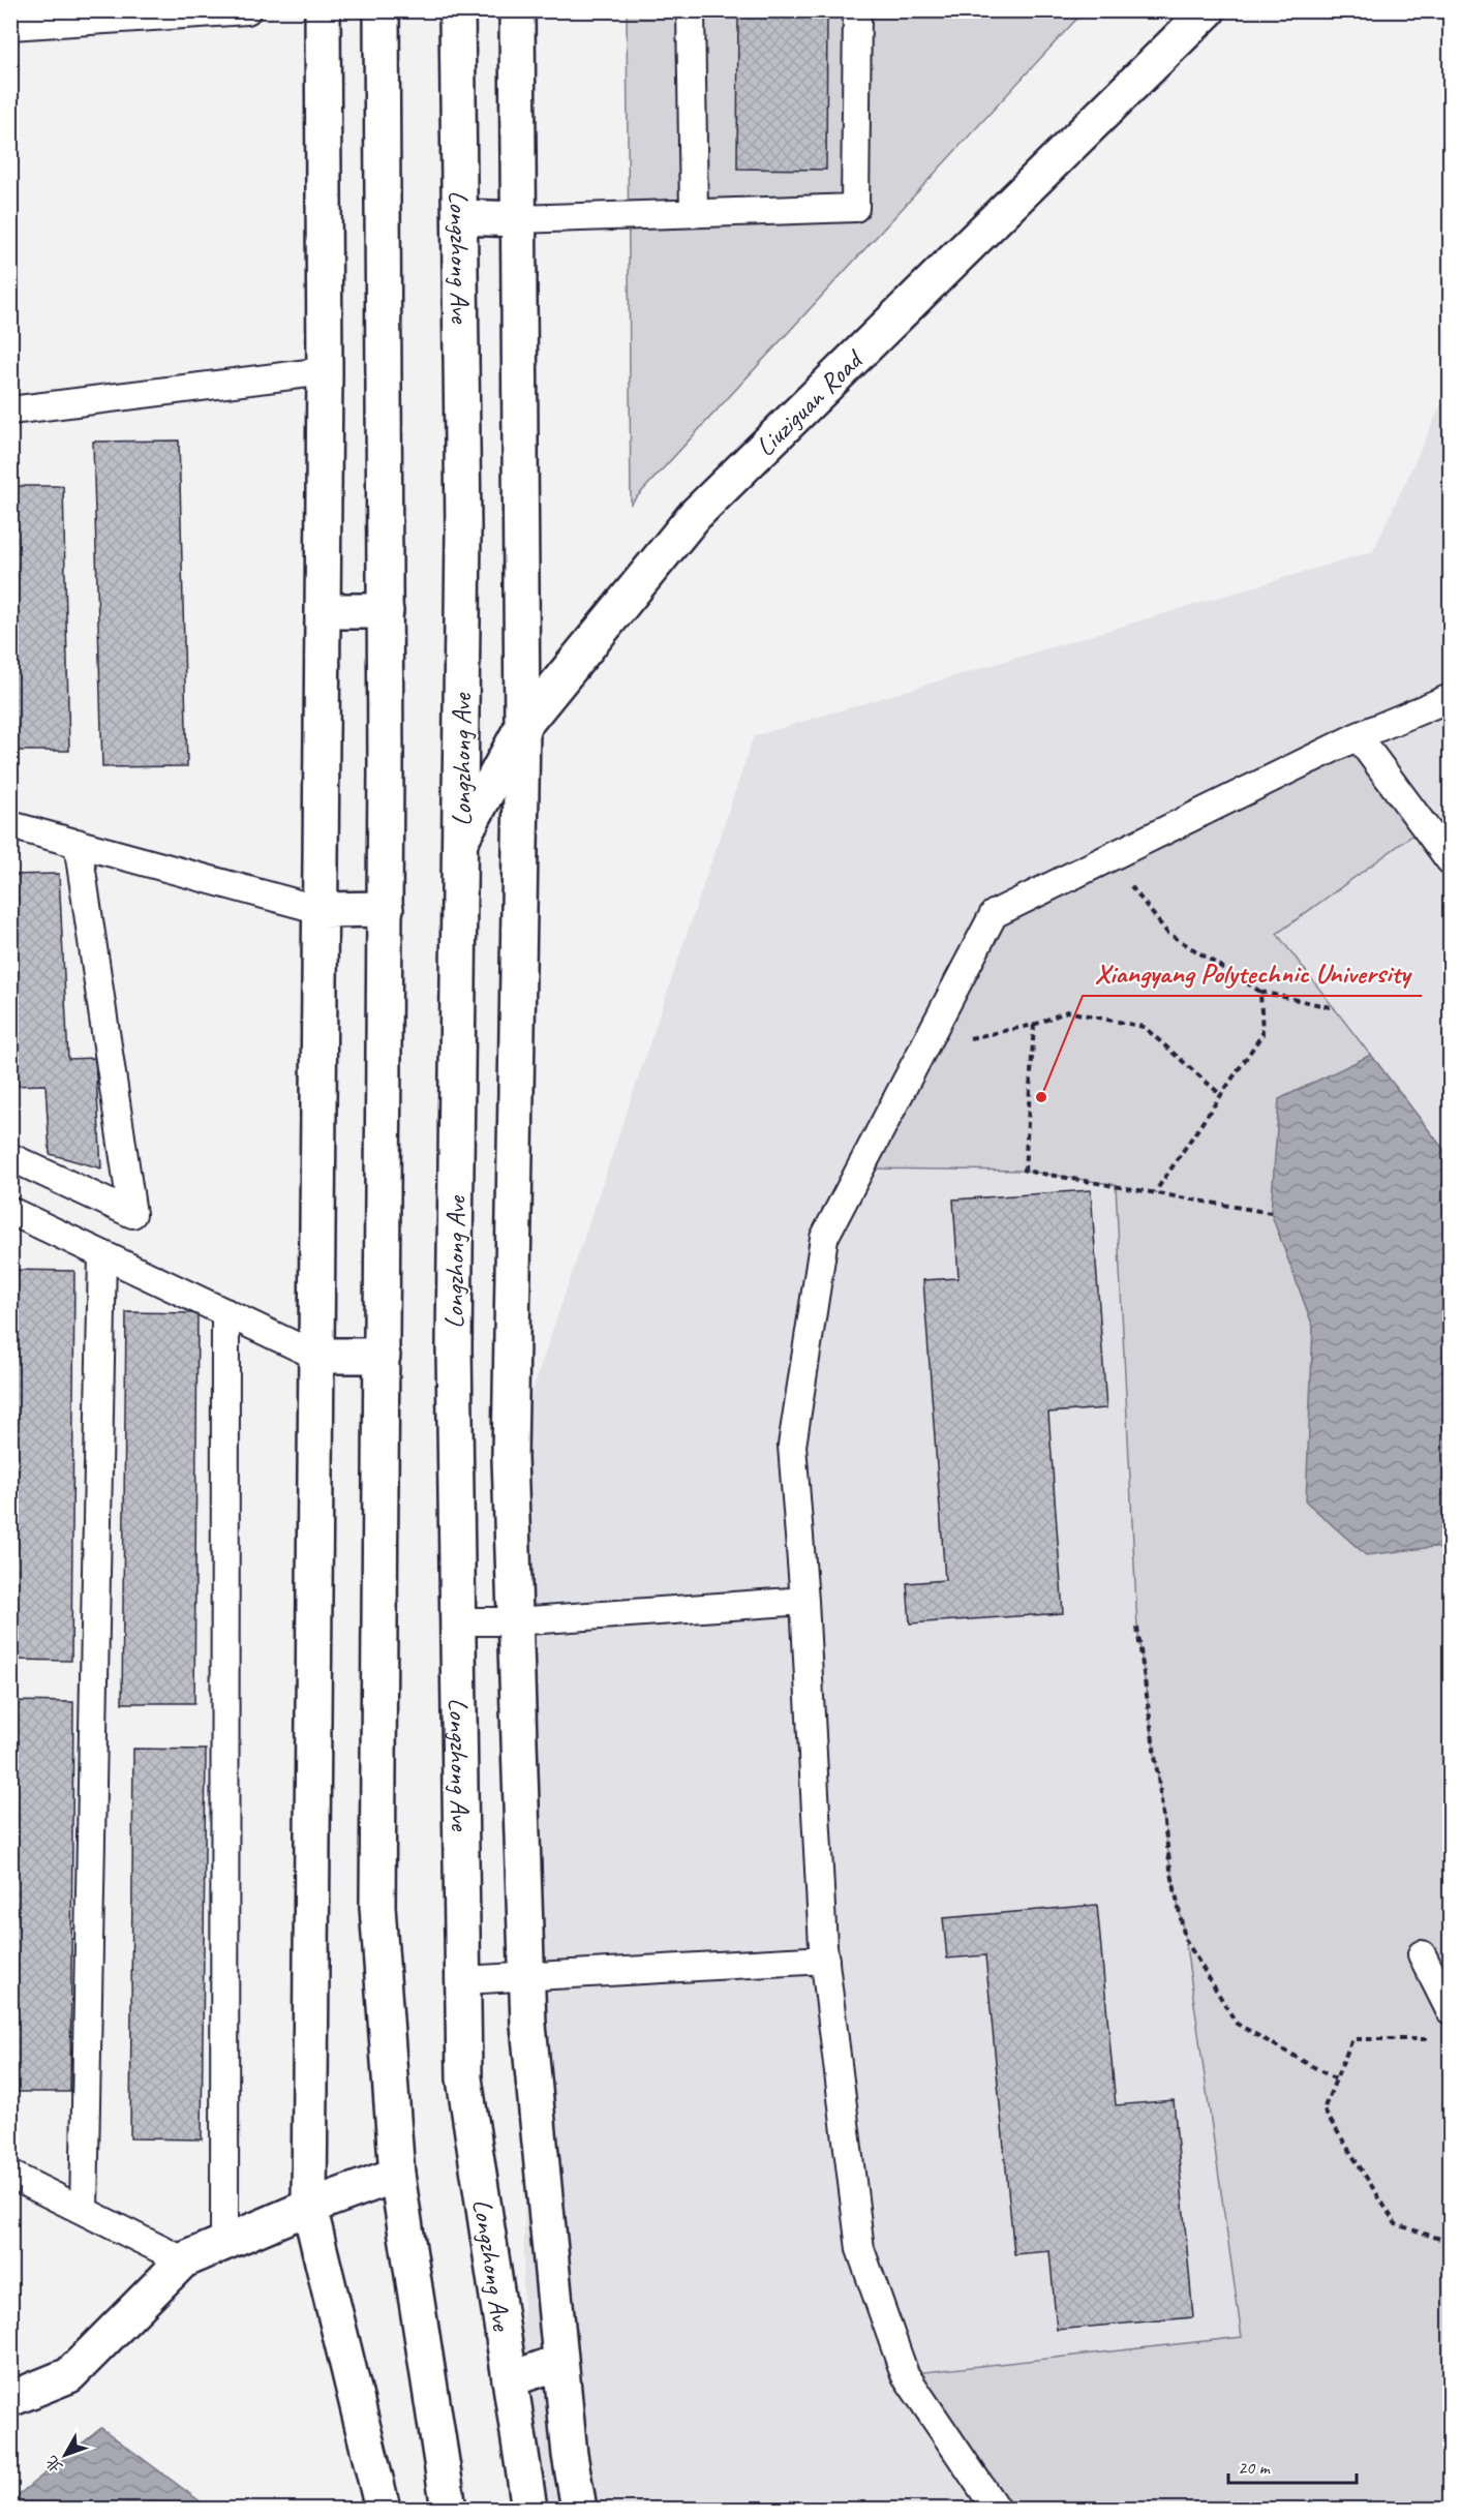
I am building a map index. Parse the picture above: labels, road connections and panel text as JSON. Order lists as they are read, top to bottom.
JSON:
{
  "streets": {
    "street": ["Longzhong Ave", "Liuziguan Road"]
  },
  "crossings": [
    ["Longzhong Ave", "Liuziguan Road"]
  ],
  "places": ["Xiangyang Polytechnic University"],
  "scale_bar": "20 m",
  "north": "bottom left"
}
